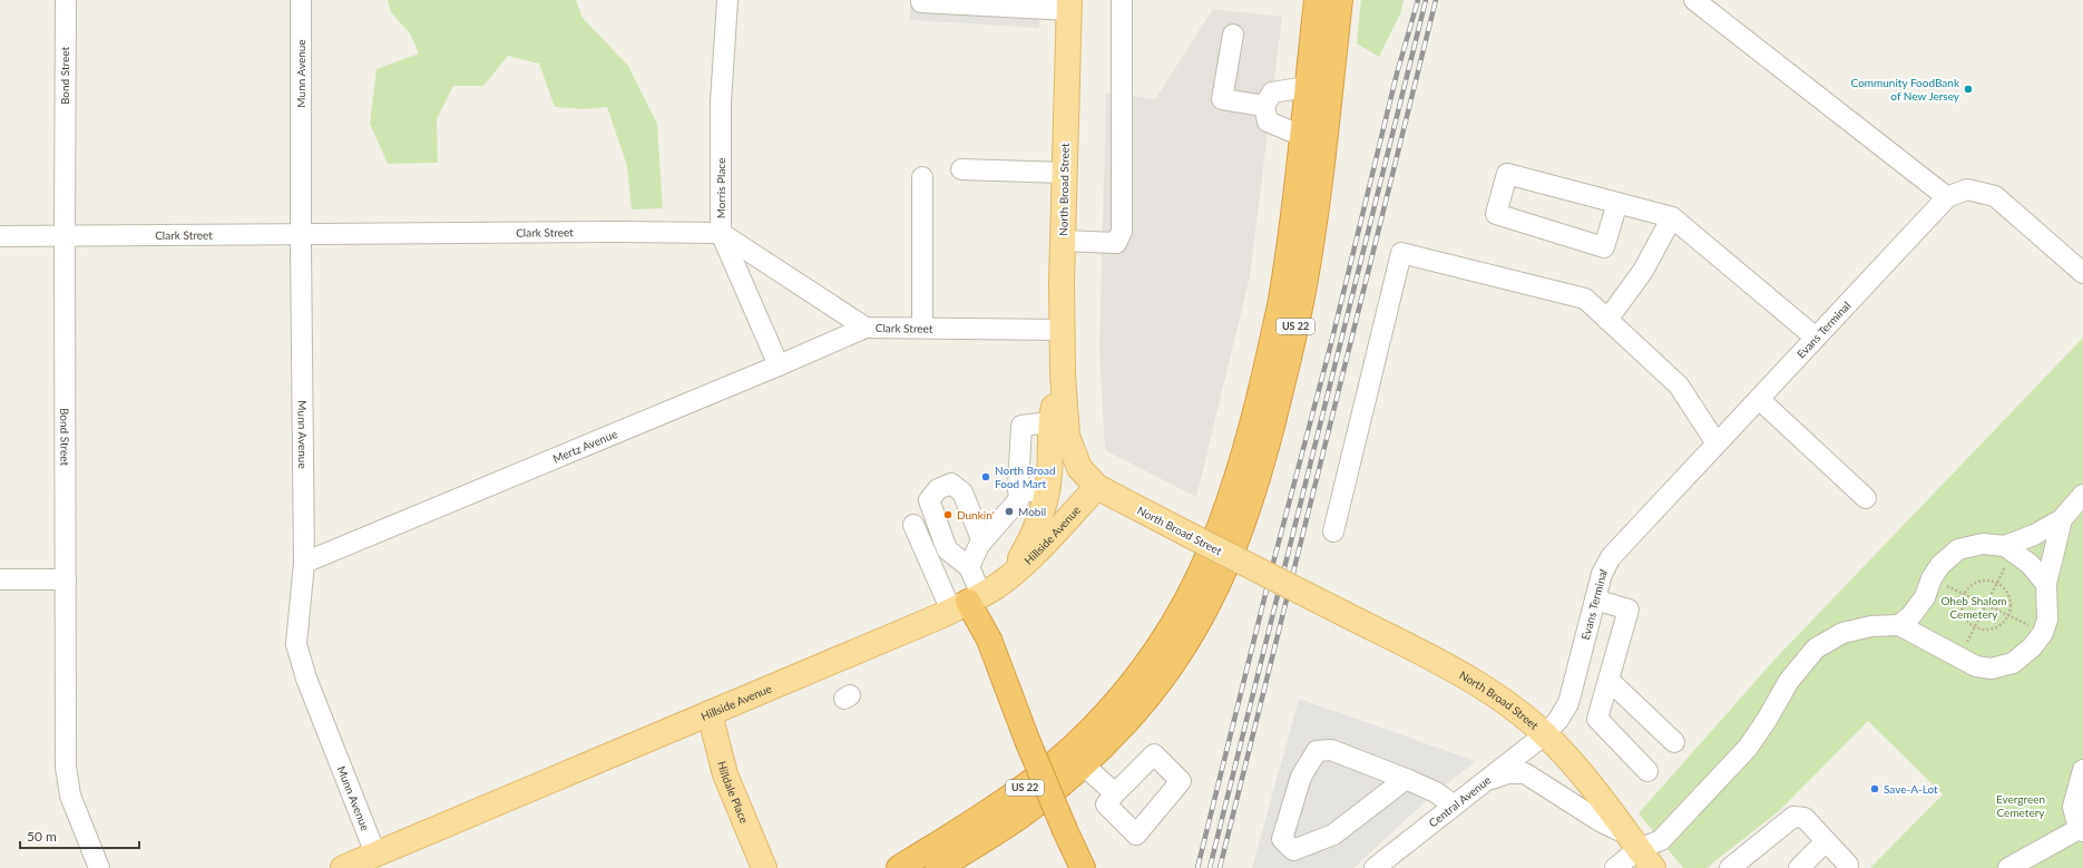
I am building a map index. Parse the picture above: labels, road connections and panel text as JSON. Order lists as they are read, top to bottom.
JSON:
{
  "streets": {
    "highway": ["US 22"],
    "main road": ["North Broad Street", "Hillside Avenue", "Hilldale Place"],
    "street": [
      "Munn Avenue",
      "Bond Street",
      "Morris Place",
      "Clark Street",
      "Evans Terminal",
      "Mertz Avenue",
      "Central Avenue"
    ]
  },
  "crossings": [
    ["Munn Avenue", "Clark Street"],
    ["Munn Avenue", "Mertz Avenue"],
    ["Munn Avenue", "Hillside Avenue"],
    ["Bond Street", "Clark Street"],
    ["Morris Place", "Clark Street"],
    ["Morris Place", "Mertz Avenue"],
    ["North Broad Street", "Clark Street"],
    ["North Broad Street", "Evans Terminal"],
    ["North Broad Street", "Hillside Avenue"],
    ["North Broad Street", "Central Avenue"],
    ["Clark Street", "Mertz Avenue"],
    ["Evans Terminal", "Central Avenue"],
    ["Hillside Avenue", "Hilldale Place"]
  ],
  "parks": ["Oheb Shalom Cemetery", "Evergreen Cemetery"],
  "places": [
    "Community FoodBank of New Jersey",
    "North Broad Food Mart",
    "Mobil",
    "Dunkin'",
    "Save-A-Lot"
  ],
  "scale_bar": "50 m"
}
